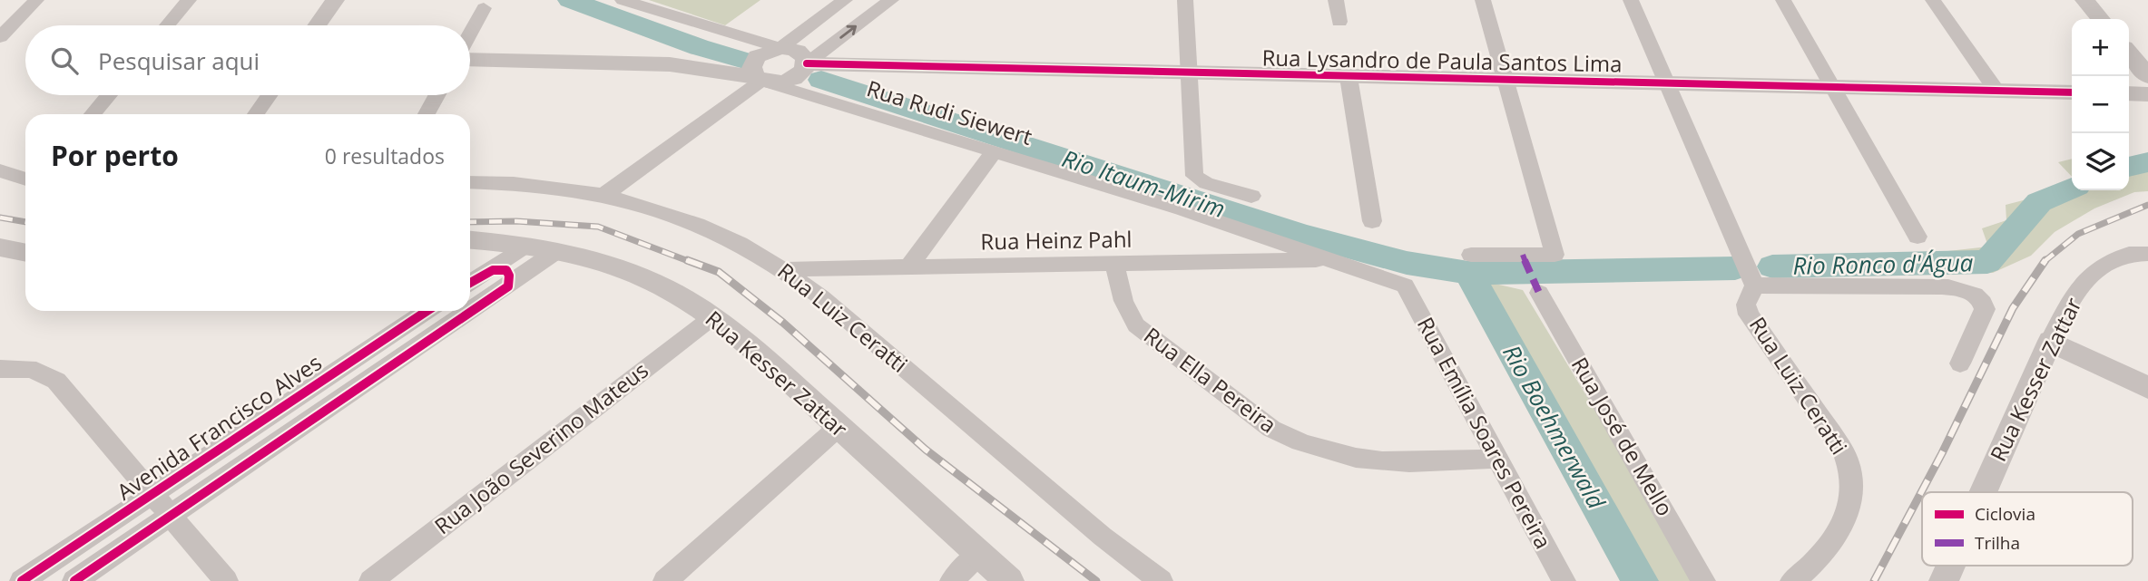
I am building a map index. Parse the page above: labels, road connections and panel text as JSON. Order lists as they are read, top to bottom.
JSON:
{
  "streets": {
    "street": [
      "Rua Lysandro de Paula Santos Lima",
      "Rua Rudi Siewert",
      "Rua Heinz Pahl",
      "Rua Luiz Ceratti",
      "Rua Kesser Zattar",
      "Rua Ella Pereira",
      "Avenida Francisco Alves",
      "Rua Emília Soares Pereira",
      "Rua José de Mello",
      "Rua João Severino Mateus"
    ]
  },
  "crossings": [
    ["Rua Rudi Siewert", "Rua Heinz Pahl"],
    ["Rua Rudi Siewert", "Rua Emília Soares Pereira"],
    ["Rua Heinz Pahl", "Rua Luiz Ceratti"],
    ["Rua Heinz Pahl", "Rua Ella Pereira"],
    ["Rua Kesser Zattar", "Avenida Francisco Alves"],
    ["Rua Kesser Zattar", "Rua João Severino Mateus"],
    ["Rua Ella Pereira", "Rua Emília Soares Pereira"]
  ],
  "water": ["Rio Itaum-Mirim", "Rio Ronco d'Água", "Rio Boehmerwald"],
  "legend": ["Ciclovia", "Trilha"],
  "page": {
    "map_buttons": ["+", "−"],
    "search": "Pesquisar aqui",
    "heading": ["Por perto", "0 resultados"]
  }
}
